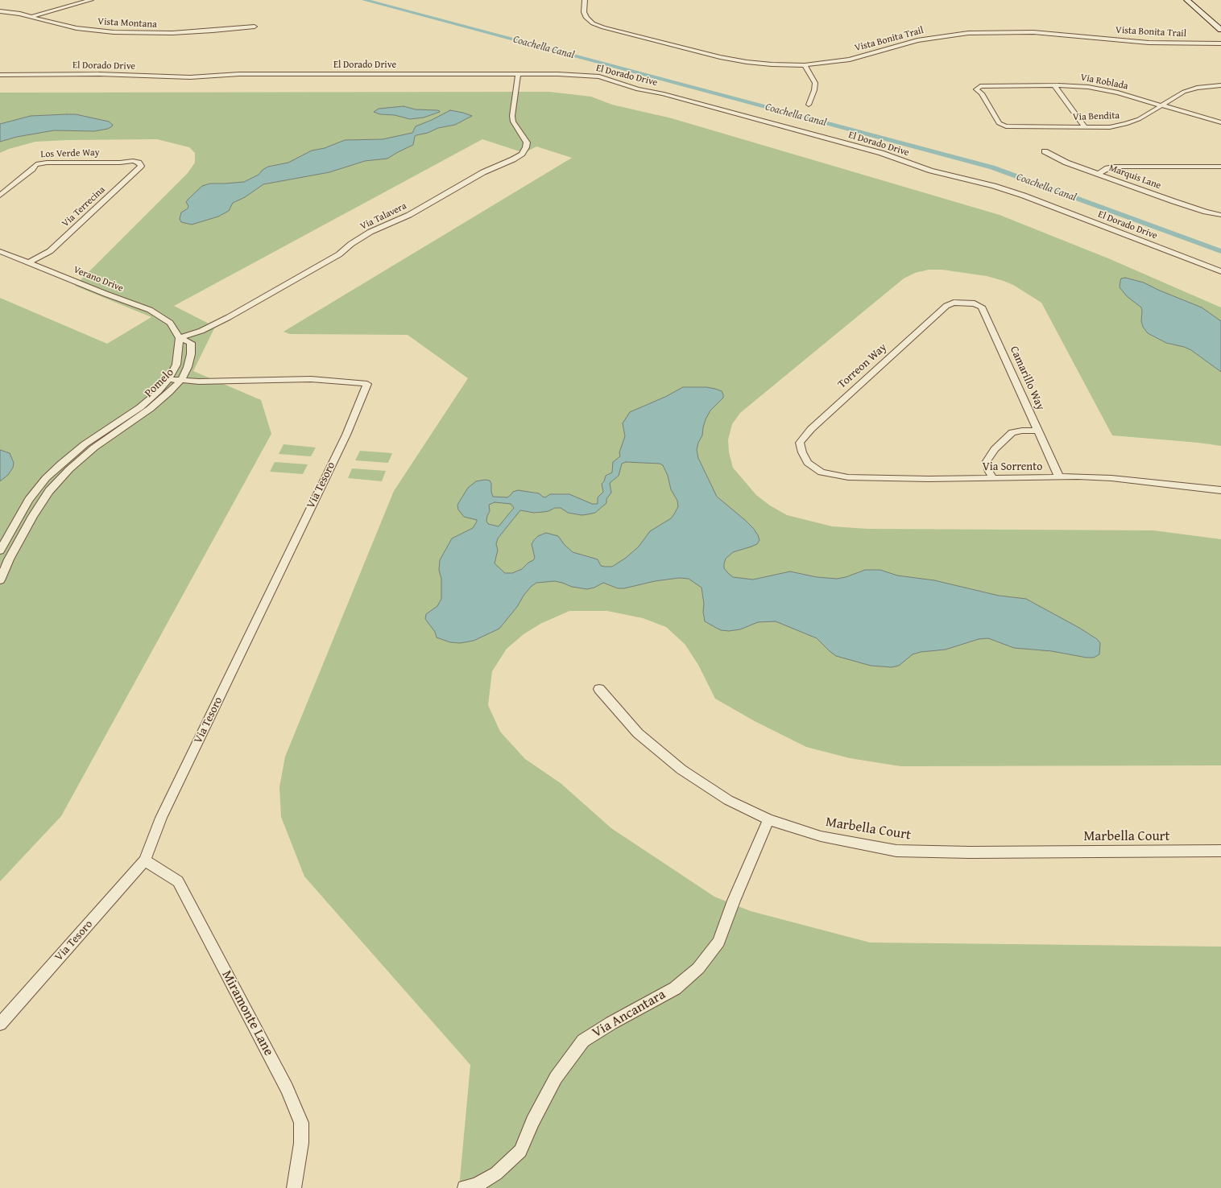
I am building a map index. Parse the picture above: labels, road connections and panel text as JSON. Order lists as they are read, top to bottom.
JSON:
{
  "streets": {
    "street": [
      "Vista Montana",
      "Vista Bonita Trail",
      "El Dorado Drive",
      "Via Roblada",
      "Via Bendita",
      "Los Verde Way",
      "Marquis Lane",
      "Via Terrecina",
      "Via Talavera",
      "Verano Drive",
      "Torreon Way",
      "Camarillo Way",
      "Pomelo",
      "Via Sorrento",
      "Via Tesoro",
      "Marbella Court",
      "Miramonte Lane",
      "Via Ancantara"
    ]
  },
  "crossings": [
    ["El Dorado Drive", "Via Talavera"],
    ["Via Roblada", "Via Bendita"],
    ["Los Verde Way", "Via Terrecina"],
    ["Via Terrecina", "Verano Drive"],
    ["Via Talavera", "Verano Drive"],
    ["Via Talavera", "Pomelo"],
    ["Verano Drive", "Pomelo"],
    ["Torreon Way", "Camarillo Way"],
    ["Torreon Way", "Via Sorrento"],
    ["Camarillo Way", "Via Sorrento"],
    ["Pomelo", "Via Tesoro"],
    ["Via Tesoro", "Miramonte Lane"],
    ["Marbella Court", "Via Ancantara"]
  ],
  "water": ["Coachella Canal"]
}
